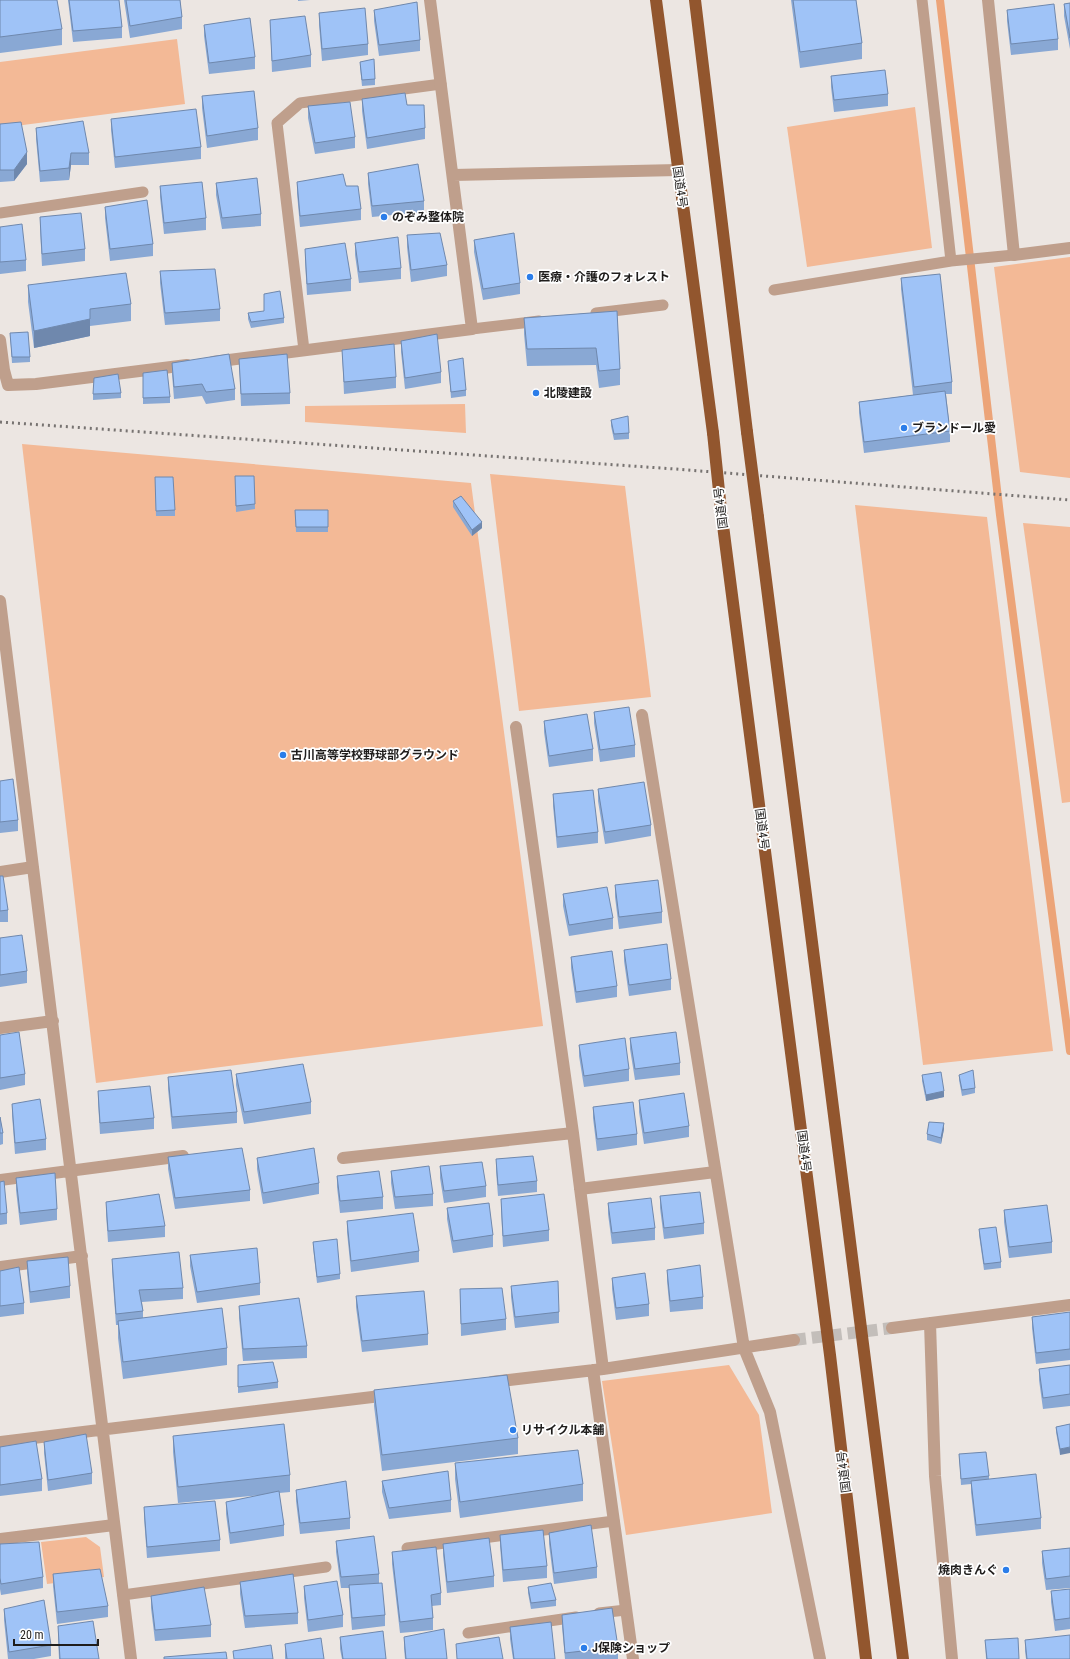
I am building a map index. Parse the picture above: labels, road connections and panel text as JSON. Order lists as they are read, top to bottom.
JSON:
{
  "streets": {
    "highway": ["国道4号"]
  },
  "places": [
    "のぞみ整体院",
    "医療・介護のフォレスト",
    "北陵建設",
    "ブランドール愛",
    "古川高等学校野球部グラウンド",
    "リサイクル本舗",
    "焼肉きんぐ",
    "J保険ショップ"
  ],
  "scale_bar": "20 m"
}
